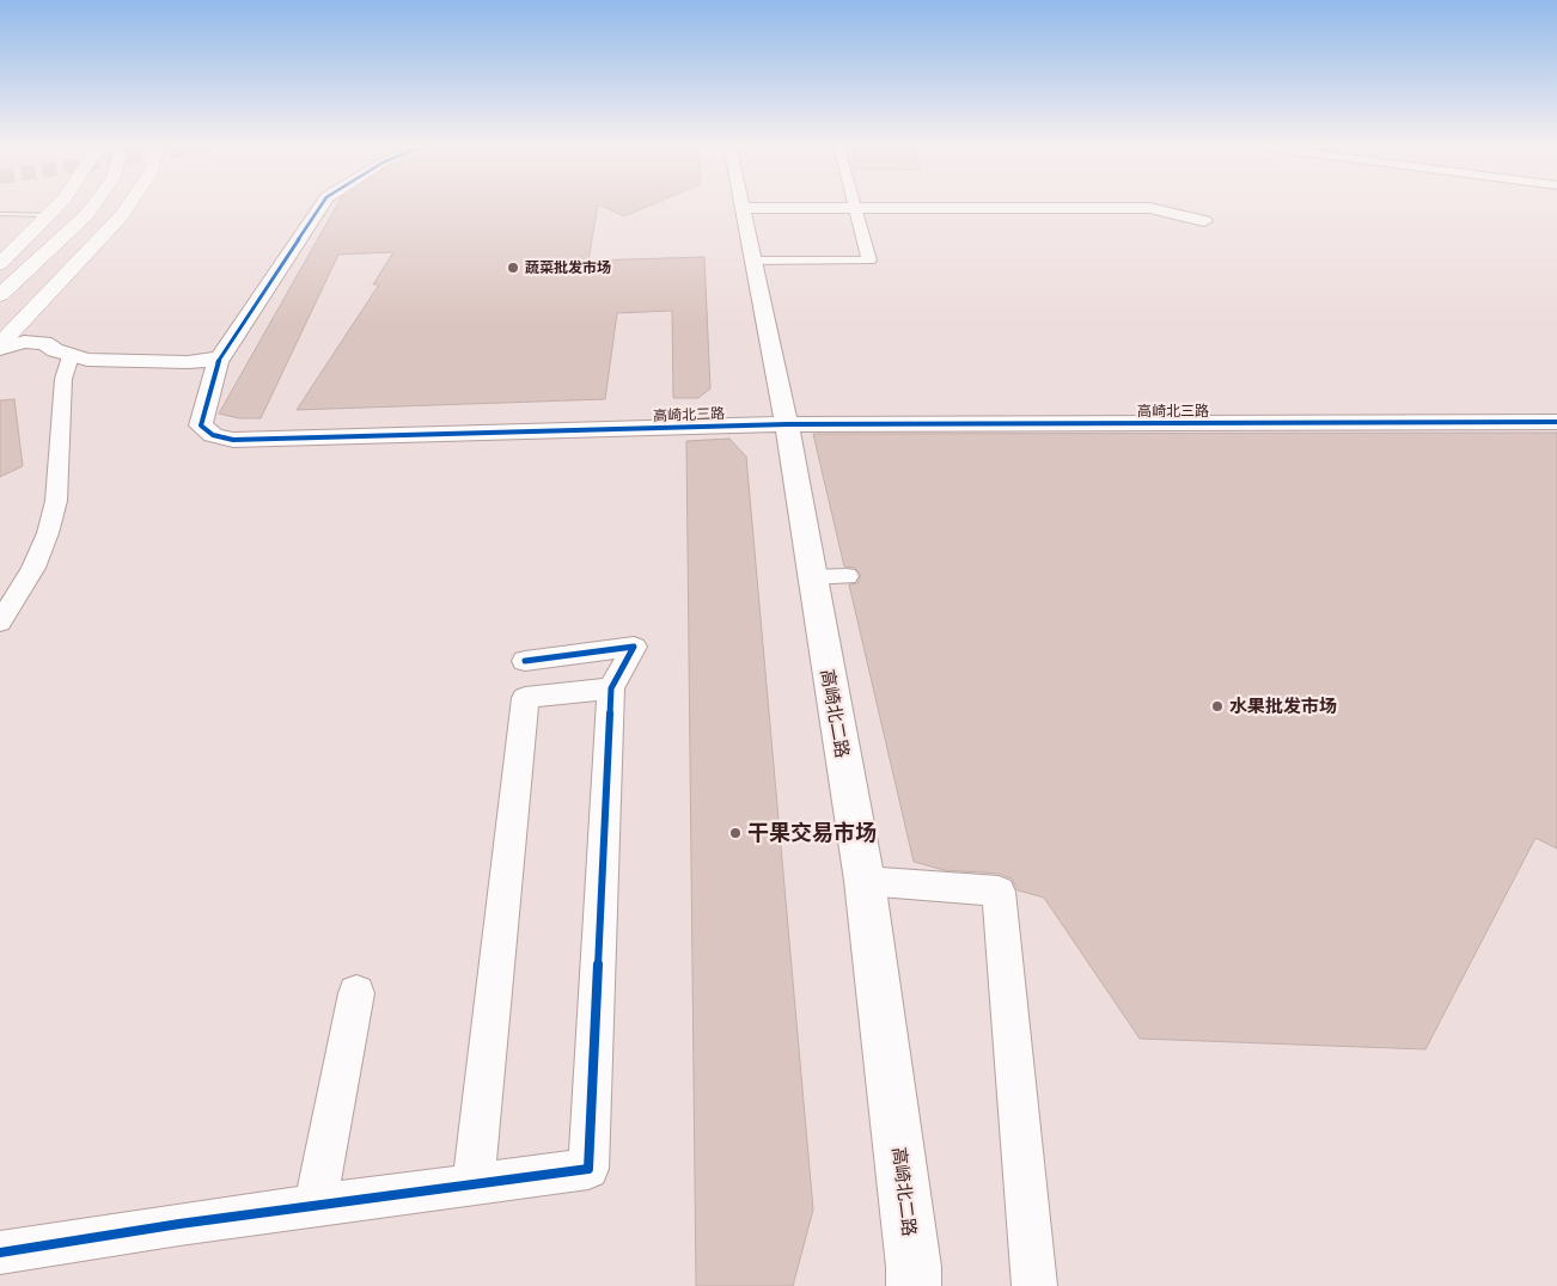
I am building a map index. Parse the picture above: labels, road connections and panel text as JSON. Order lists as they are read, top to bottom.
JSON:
{
  "streets": {
    "street": ["高崎北三路", "高崎北二路"]
  },
  "crossings": [
    ["高崎北三路", "高崎北二路"]
  ],
  "places": ["蔬菜批发市场", "水果批发市场", "干果交易市场"]
}
